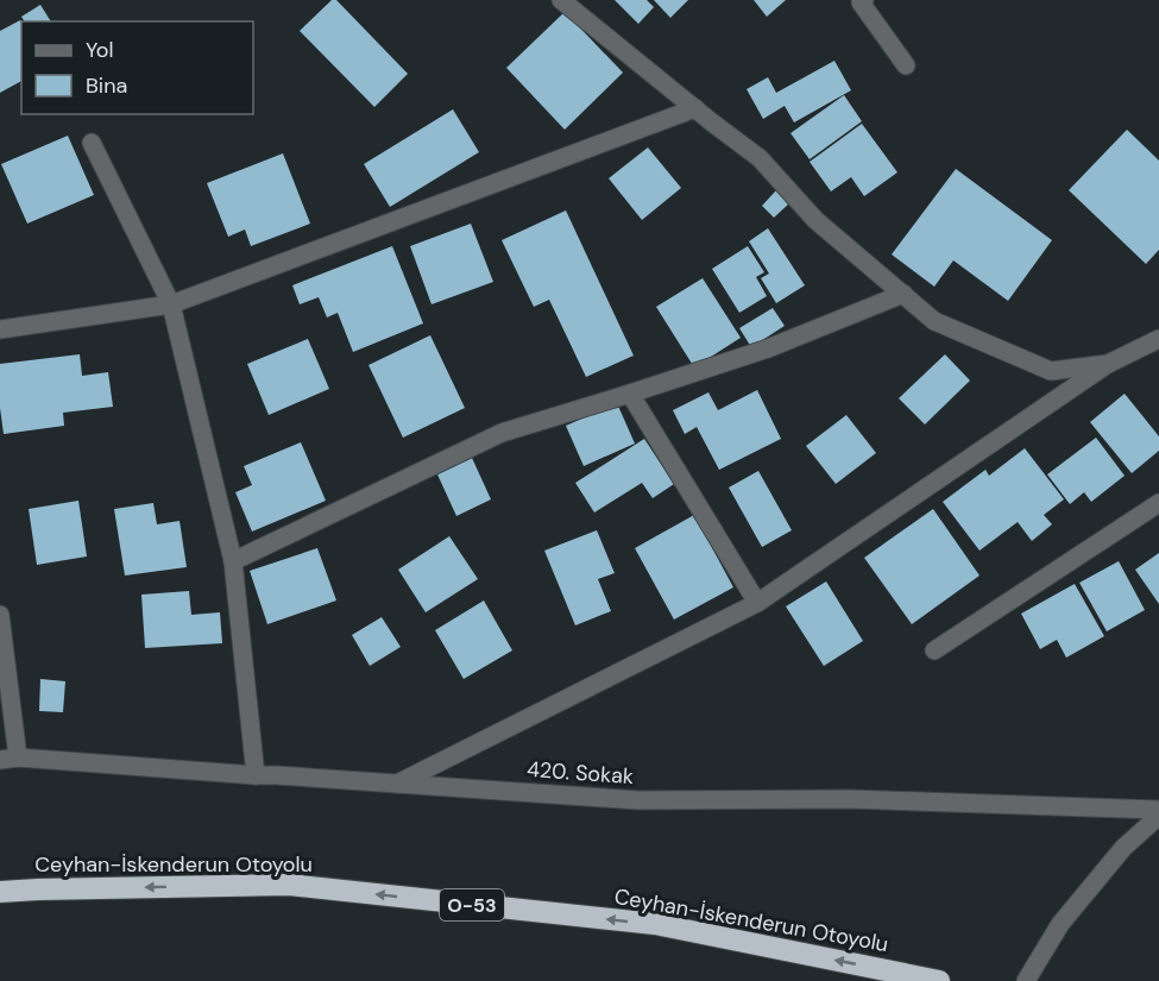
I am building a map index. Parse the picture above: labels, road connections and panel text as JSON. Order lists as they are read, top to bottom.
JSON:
{
  "streets": {
    "highway": ["Ceyhan-İskenderun Otoyolu", "O-53"],
    "street": ["420. Sokak"]
  },
  "one_way": ["Ceyhan-İskenderun Otoyolu"],
  "legend": ["Yol", "Bina"]
}
